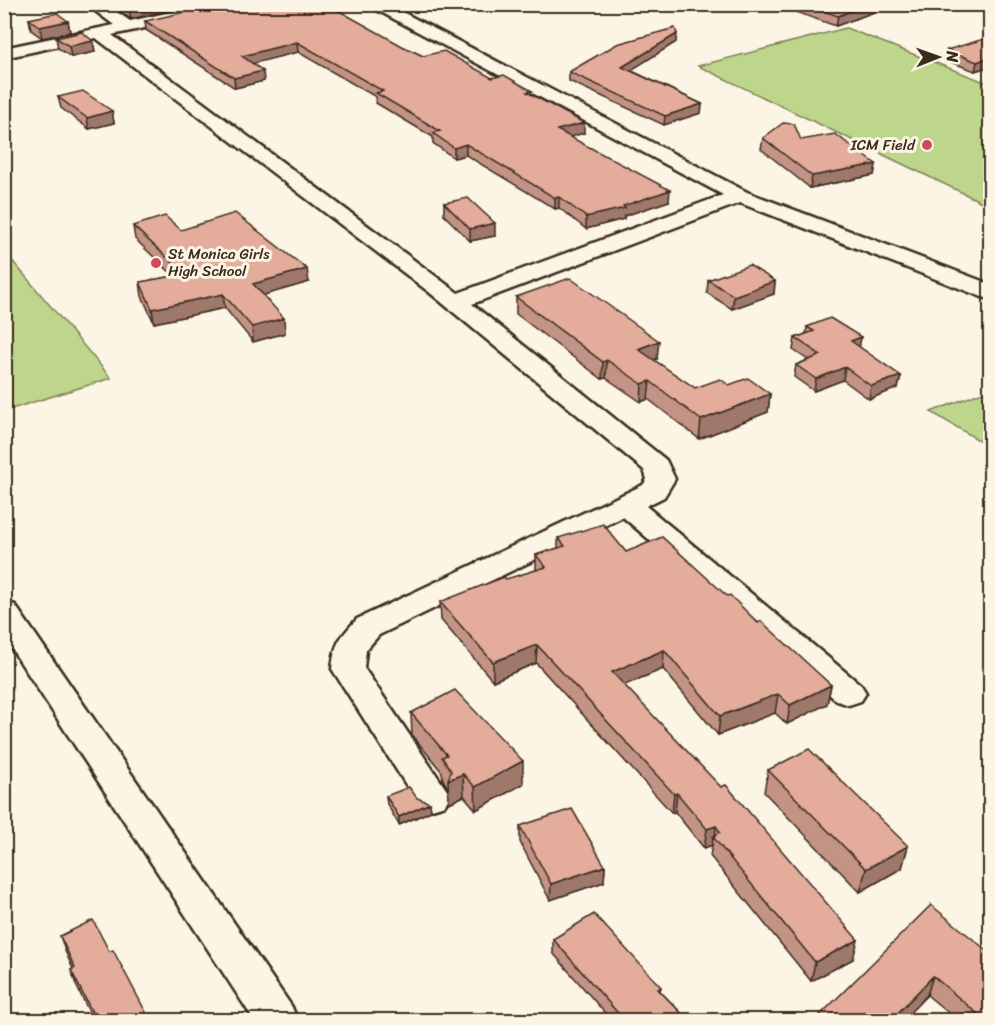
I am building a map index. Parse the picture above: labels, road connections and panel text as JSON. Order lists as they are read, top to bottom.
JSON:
{
  "places": ["ICM Field", "St Monica Girls High School"],
  "north": "right"
}
